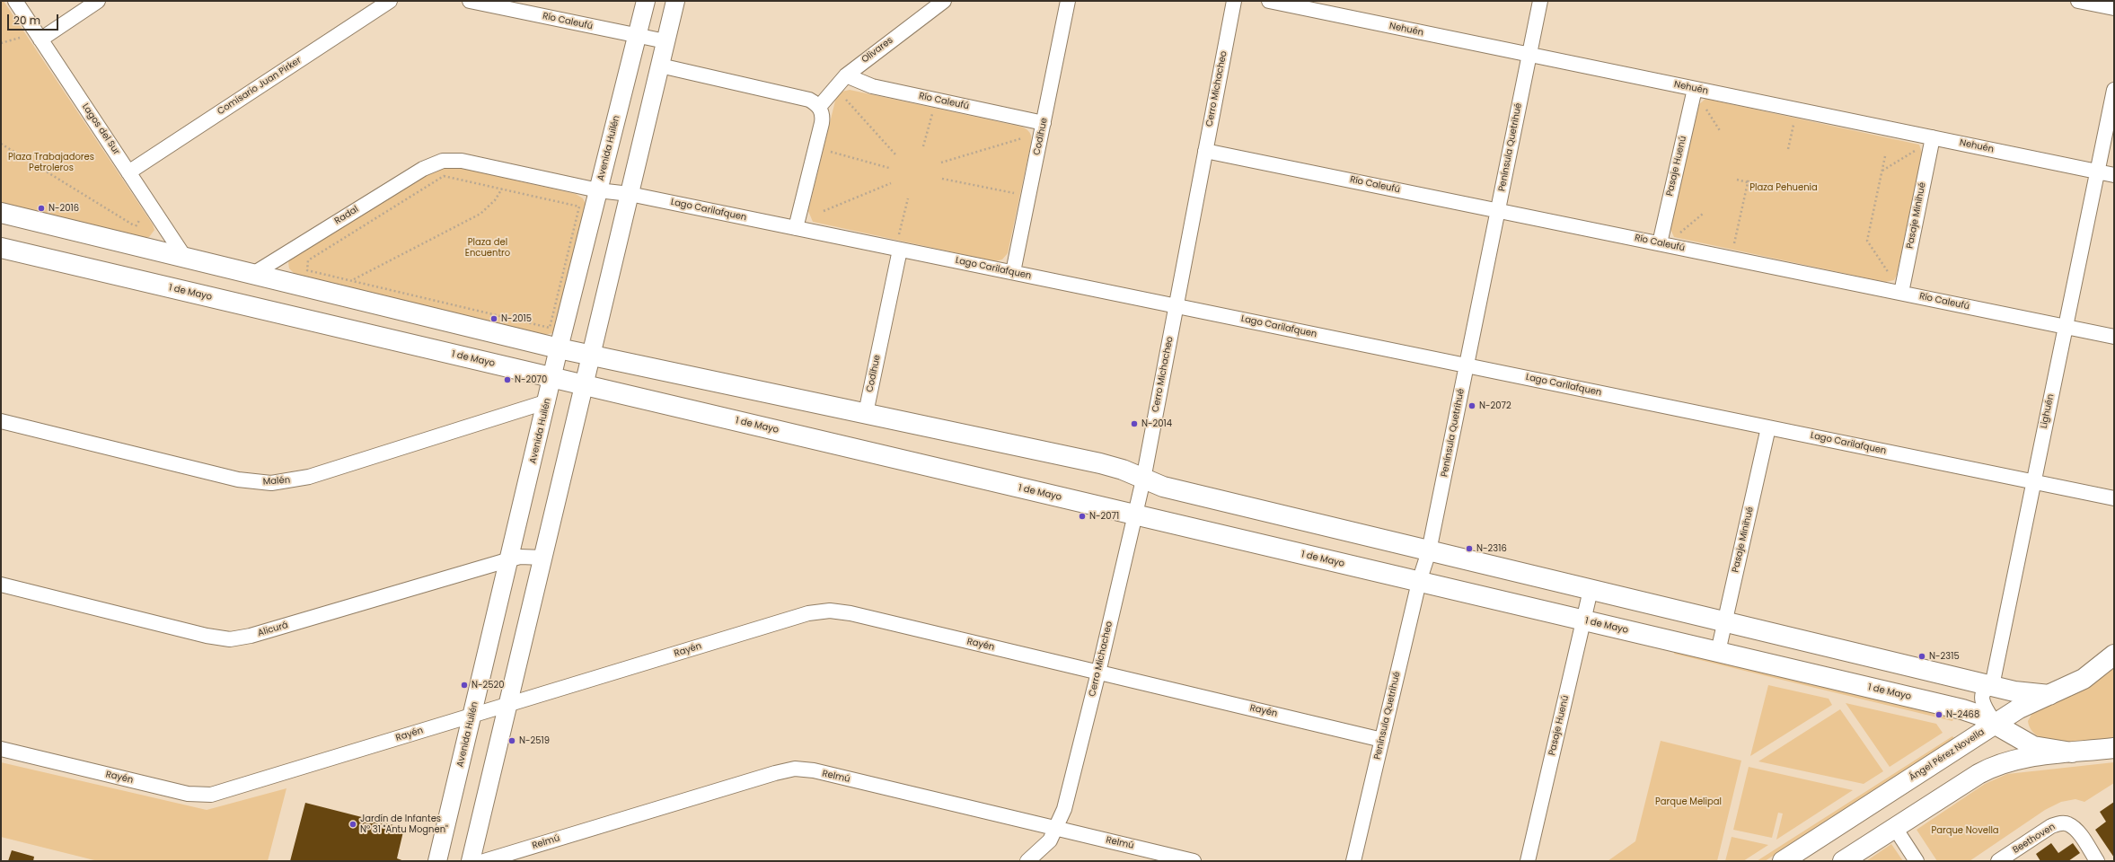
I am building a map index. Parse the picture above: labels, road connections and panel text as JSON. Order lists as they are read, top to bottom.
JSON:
{
  "streets": {
    "main road": ["1 de Mayo", "Ángel Pérez Novella"],
    "street": [
      "Río Caleufú",
      "Nehuén",
      "Olivares",
      "Comisario Juan Pirker",
      "Cerro Michacheo",
      "Lagos del Sur",
      "Codihue",
      "Península Quetrihué",
      "Avenida Huilén",
      "Pasaje Huenú",
      "Lago Carilafquen",
      "Radal",
      "Pasaje Minihué",
      "Lighuén",
      "Malén",
      "Alicurá",
      "Rayén",
      "Relmú",
      "Beethoven"
    ]
  },
  "crossings": [
    ["Río Caleufú", "Olivares"],
    ["Río Caleufú", "Cerro Michacheo"],
    ["Río Caleufú", "Codihue"],
    ["Río Caleufú", "Península Quetrihué"],
    ["Río Caleufú", "Avenida Huilén"],
    ["Río Caleufú", "Pasaje Huenú"],
    ["Río Caleufú", "Pasaje Minihué"],
    ["Río Caleufú", "Lighuén"],
    ["Nehuén", "Península Quetrihué"],
    ["Nehuén", "Pasaje Huenú"],
    ["Nehuén", "Pasaje Minihué"],
    ["Nehuén", "Lighuén"],
    ["Comisario Juan Pirker", "Lagos del Sur"],
    ["Cerro Michacheo", "Lago Carilafquen"],
    ["Cerro Michacheo", "1 de Mayo"],
    ["Cerro Michacheo", "Rayén"],
    ["Cerro Michacheo", "Relmú"],
    ["Codihue", "Lago Carilafquen"],
    ["Península Quetrihué", "Lago Carilafquen"],
    ["Península Quetrihué", "1 de Mayo"],
    ["Península Quetrihué", "Rayén"],
    ["Avenida Huilén", "Lago Carilafquen"],
    ["Avenida Huilén", "1 de Mayo"],
    ["Avenida Huilén", "Malén"],
    ["Avenida Huilén", "Alicurá"],
    ["Avenida Huilén", "Rayén"],
    ["Pasaje Huenú", "1 de Mayo"],
    ["Lago Carilafquen", "Radal"],
    ["Lago Carilafquen", "Pasaje Minihué"],
    ["Lago Carilafquen", "Lighuén"],
    ["Pasaje Minihué", "1 de Mayo"],
    ["1 de Mayo", "Lighuén"],
    ["1 de Mayo", "Ángel Pérez Novella"],
    ["Lighuén", "Ángel Pérez Novella"]
  ],
  "parks": [
    "Plaza Trabajadores Petroleros",
    "Plaza Pehuenia",
    "Plaza del Encuentro",
    "Parque Melipal",
    "Parque Novella"
  ],
  "places": [
    "N-2016",
    "N-2015",
    "N-2070",
    "N-2072",
    "N-2014",
    "N-2071",
    "N-2316",
    "N-2315",
    "N-2520",
    "N-2468",
    "N-2519",
    "Jardín de Infantes N° 31 \"Antu Mognen\""
  ],
  "scale_bar": "20 m"
}
